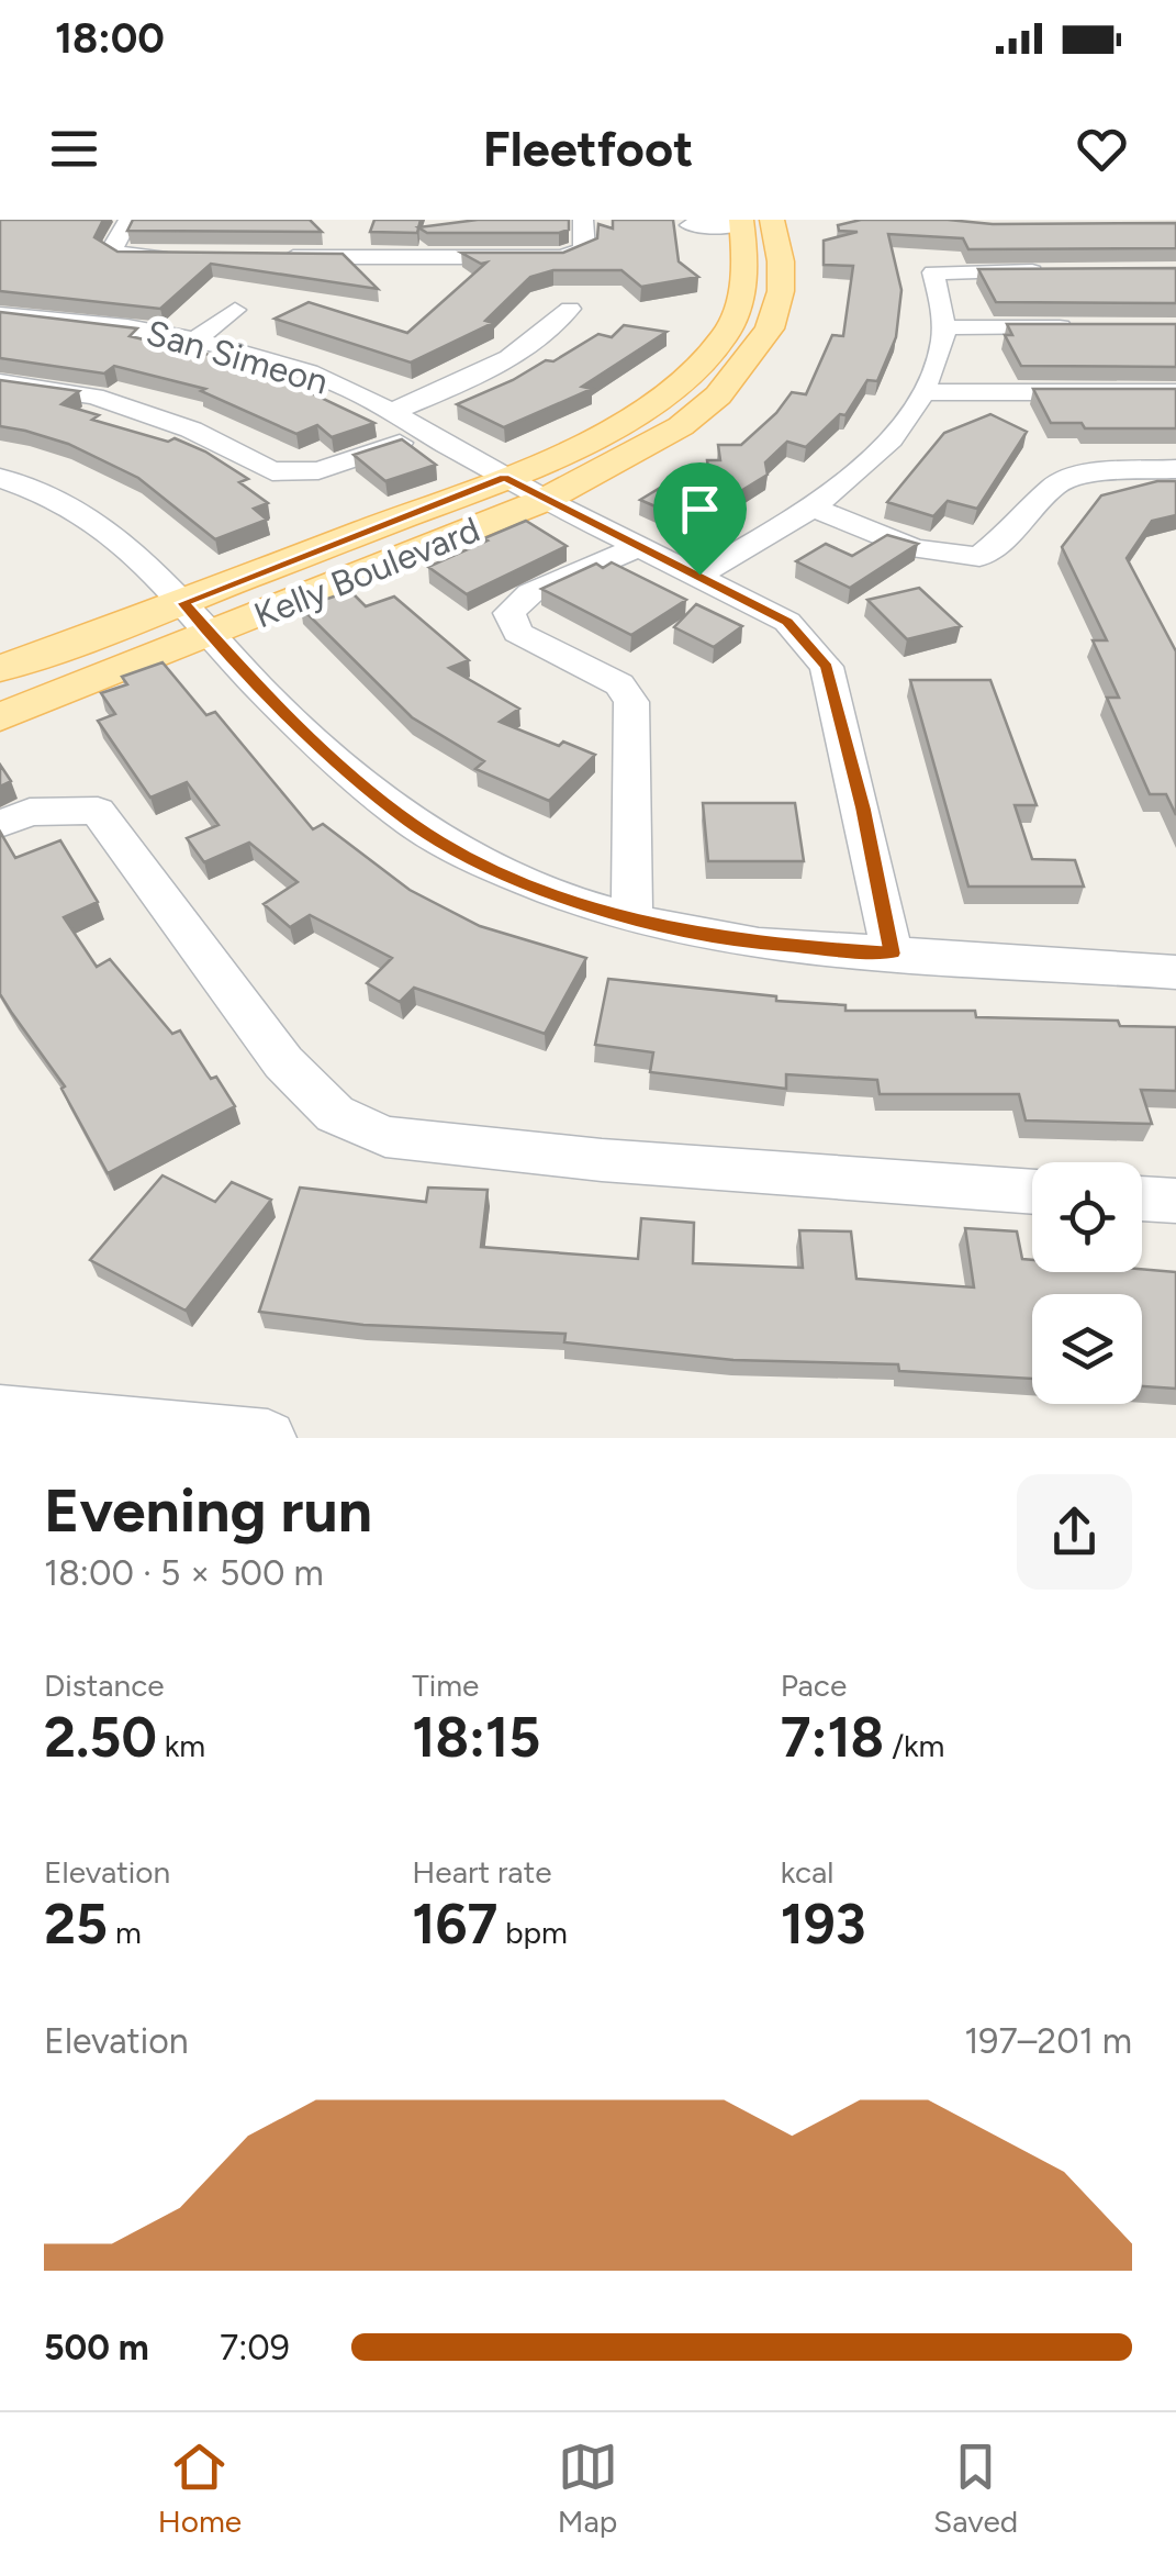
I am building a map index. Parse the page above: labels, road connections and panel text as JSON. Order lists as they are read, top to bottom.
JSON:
{
  "streets": {
    "main road": ["Kelly Boulevard"],
    "street": ["San Simeon"]
  },
  "crossings": [
    ["San Simeon", "Kelly Boulevard"]
  ],
  "page": {
    "status": "18:00",
    "header": "Fleetfoot",
    "heading": ["Evening run", "18:00 · 5 × 500 m"],
    "stats": [
      ["Distance", "2.50 km"],
      ["Time", "18:15"],
      ["Pace", "7:18 /km"],
      ["Elevation", "25 m"],
      ["Heart rate", "167 bpm"],
      ["kcal", "193"]
    ],
    "chart": ["Elevation", "197–201 m"],
    "list": [
      {
        "name": "500 m",
        "note": "7:09"
      }
    ],
    "tabs": ["Home", "Map", "Saved"]
  }
}
